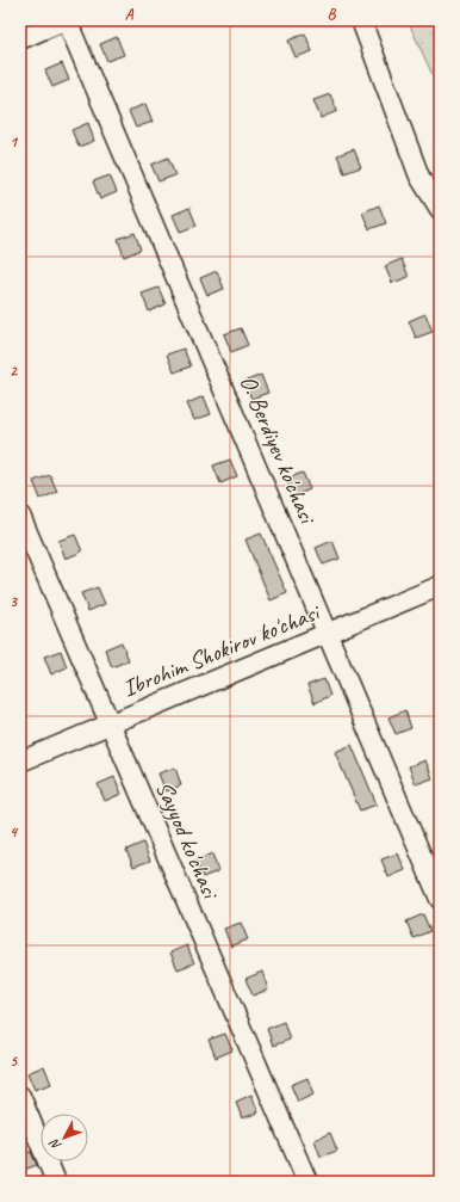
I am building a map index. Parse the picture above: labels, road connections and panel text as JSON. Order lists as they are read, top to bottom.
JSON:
{
  "streets": {
    "street": ["O. Berdiyev ko'chasi", "Ibrohim Shokirov ko'chasi", "Sayyod ko'chasi"]
  },
  "crossings": [
    ["O. Berdiyev ko'chasi", "Ibrohim Shokirov ko'chasi"],
    ["Ibrohim Shokirov ko'chasi", "Sayyod ko'chasi"]
  ],
  "north": "bottom left",
  "grid": {
    "columns": ["A", "B"],
    "rows": [
      "1",
      "2",
      "3",
      "4",
      "5"
    ]
  }
}
